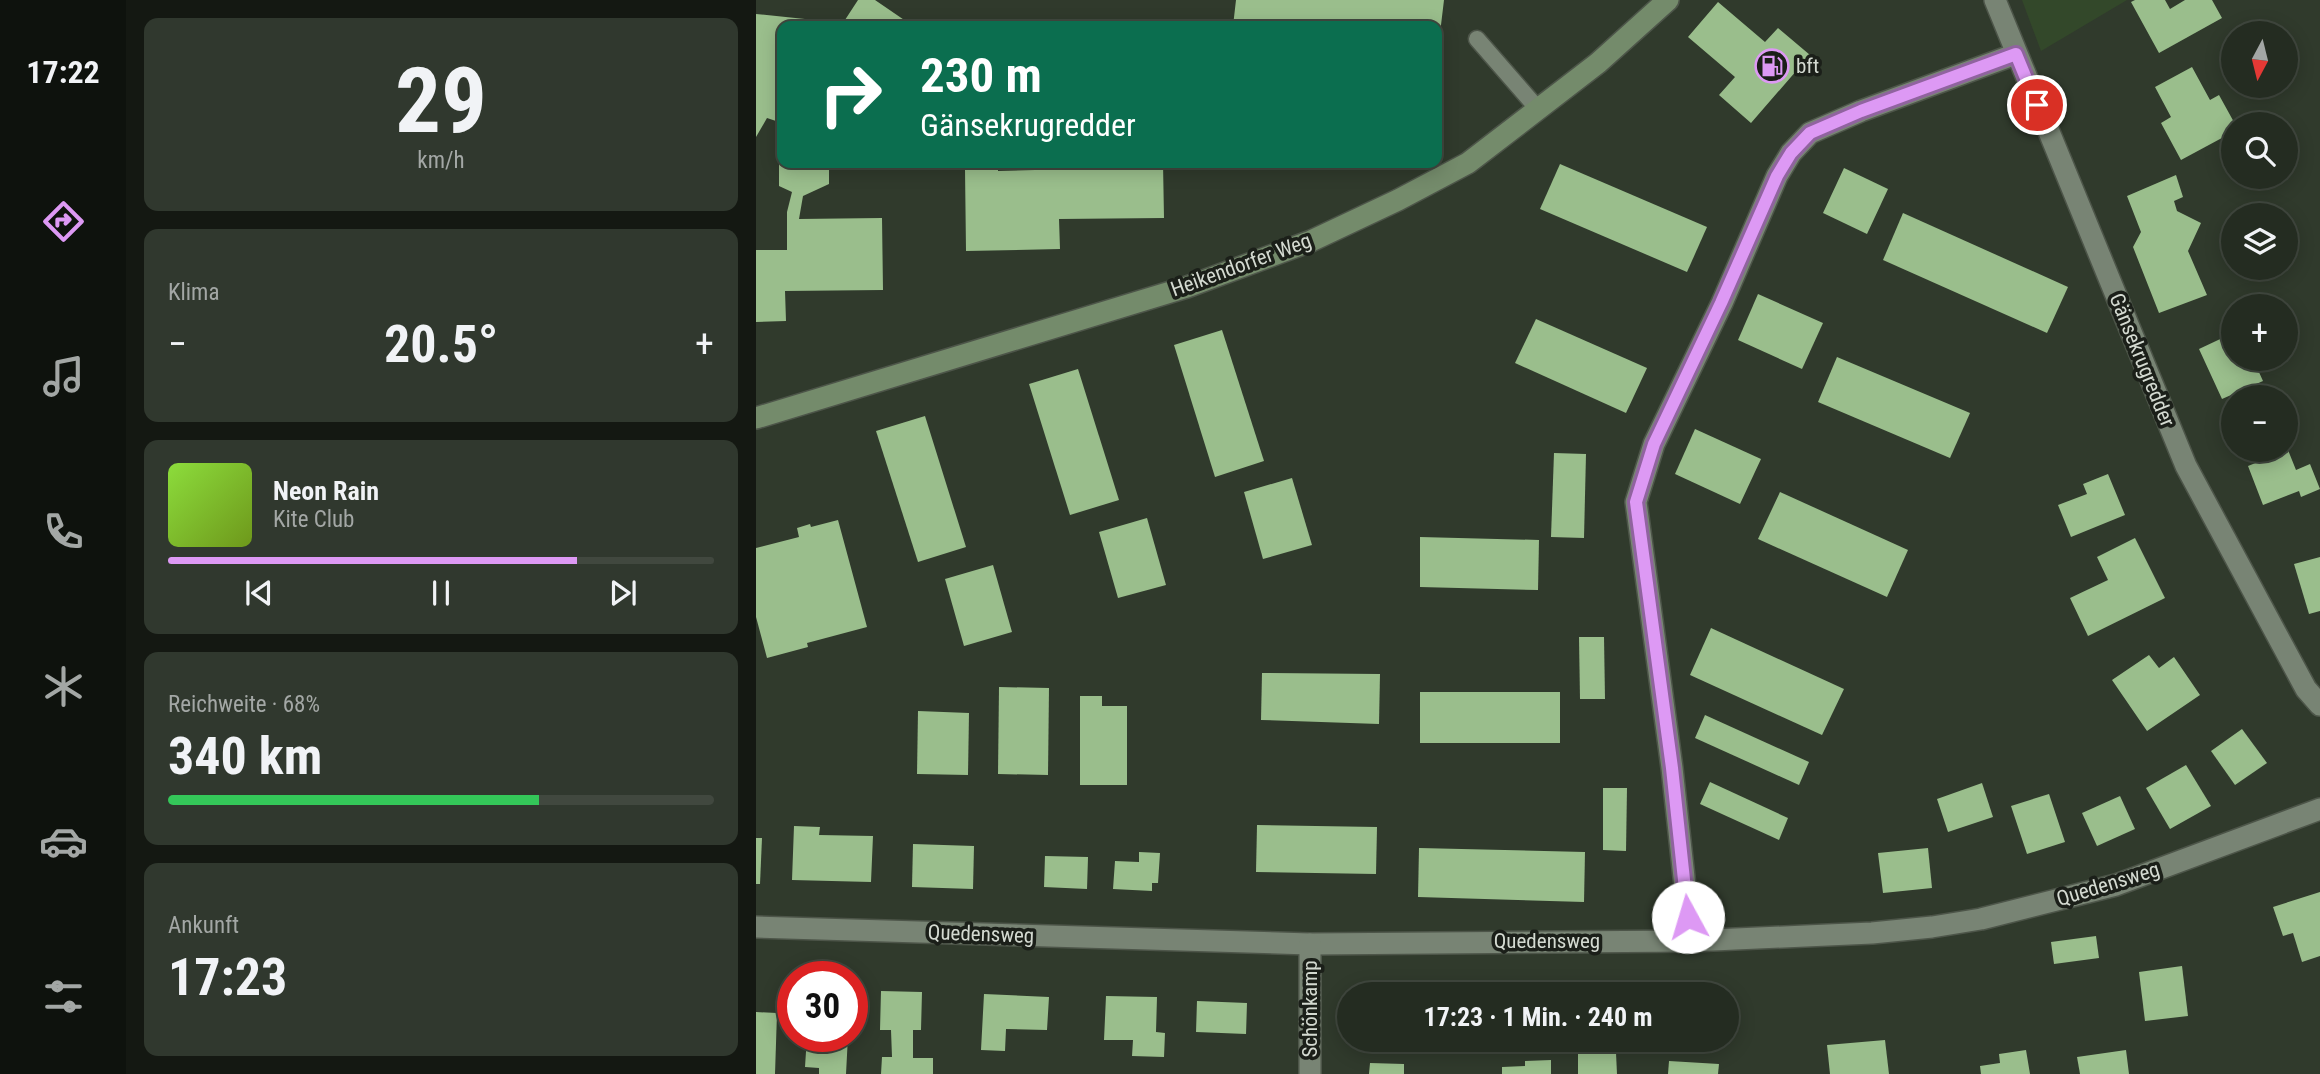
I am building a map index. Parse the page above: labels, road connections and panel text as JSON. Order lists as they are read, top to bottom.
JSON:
{
  "streets": {
    "street": [
      "Heikendorfer Weg",
      "Gänsekrugredder",
      "Quedensweg",
      "Schönkamp"
    ]
  },
  "crossings": [
    ["Quedensweg", "Schönkamp"]
  ],
  "places": {
    "fuel station": ["bft"]
  },
  "north": "bottom",
  "page": {
    "tabs": "17:22",
    "tile": [
      ["29", "km/h"],
      "Klima",
      ["Reichweite · 68%", "340 km"],
      ["Ankunft", "17:23"]
    ],
    "map_buttons": ["+", "−"],
    "turn": ["230 m", "Gänsekrugredder"],
    "heat": ["−", "20.5°", "+"],
    "song": ["Neon Rain", "Kite Club"],
    "limit": "30",
    "trip": "17:23 · 1 Min. · 240 m"
  }
}
